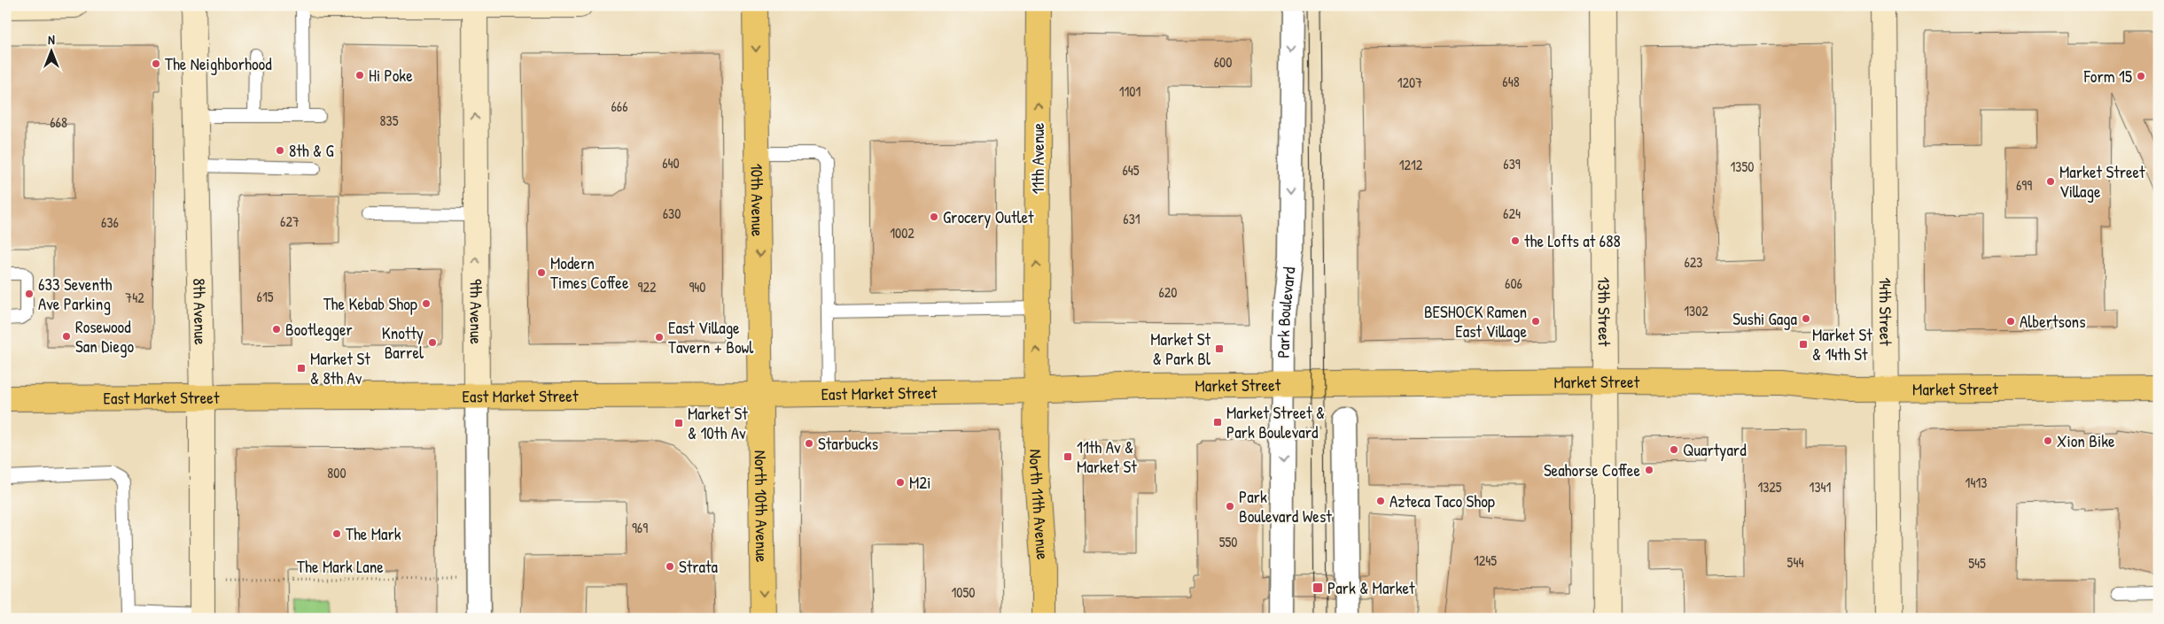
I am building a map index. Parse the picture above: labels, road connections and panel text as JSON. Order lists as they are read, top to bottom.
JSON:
{
  "streets": {
    "main road": [
      "11th Avenue",
      "10th Avenue",
      "Market Street",
      "East Market Street",
      "North 11th Avenue",
      "North 10th Avenue"
    ],
    "street": [
      "8th Avenue",
      "Park Boulevard",
      "13th Street",
      "9th Avenue",
      "14th Street"
    ],
    "path": ["The Mark Lane"]
  },
  "crossings": [
    ["11th Avenue", "Market Street"],
    ["11th Avenue", "East Market Street"],
    ["11th Avenue", "North 11th Avenue"],
    ["10th Avenue", "East Market Street"],
    ["10th Avenue", "North 10th Avenue"],
    ["8th Avenue", "East Market Street"],
    ["8th Avenue", "The Mark Lane"],
    ["Park Boulevard", "Market Street"],
    ["13th Street", "Market Street"],
    ["9th Avenue", "East Market Street"],
    ["9th Avenue", "The Mark Lane"],
    ["14th Street", "Market Street"],
    ["Market Street", "East Market Street"],
    ["Market Street", "North 11th Avenue"],
    ["East Market Street", "North 11th Avenue"],
    ["East Market Street", "North 10th Avenue"]
  ],
  "one_way": [
    "11th Avenue",
    "10th Avenue",
    "9th Avenue",
    "North 10th Avenue"
  ],
  "places": {
    "other": [
      "The Neighborhood",
      "Hi Poke",
      "Form 15",
      "8th & G",
      "Market Street Village",
      "Grocery Outlet",
      "the Lofts at 688",
      "Modern Times Coffee",
      "633 Seventh Ave Parking",
      "The Kebab Shop",
      "Sushi Gaga",
      "BESHOCK Ramen East Village",
      "Albertsons",
      "Bootlegger",
      "Rosewood San Diego",
      "East Village Tavern + Bowl",
      "Knotty Barrel",
      "Xion Bike",
      "Starbucks",
      "Quartyard",
      "Seahorse Coffee",
      "M2i",
      "Azteca Taco Shop",
      "Park Boulevard West",
      "The Mark",
      "Strata"
    ],
    "transit": [
      "Market St & 14th St",
      "Market St & Park Bl",
      "Market St & 8th Av",
      "Market Street & Park Boulevard",
      "Market St & 10th Av",
      "11th Av & Market St",
      "Park & Market"
    ]
  },
  "house_numbers": [
    "600",
    "648",
    "1207",
    "1101",
    "666",
    "835",
    "668",
    "640",
    "639",
    "1212",
    "1350",
    "645",
    "699",
    "630",
    "624",
    "631",
    "627",
    "636",
    "1002",
    "623",
    "606",
    "922",
    "940",
    "620",
    "615",
    "742",
    "1302",
    "800",
    "1413",
    "1325",
    "1341",
    "969",
    "550",
    "1245",
    "544",
    "545",
    "1050"
  ],
  "north": "top"
}
